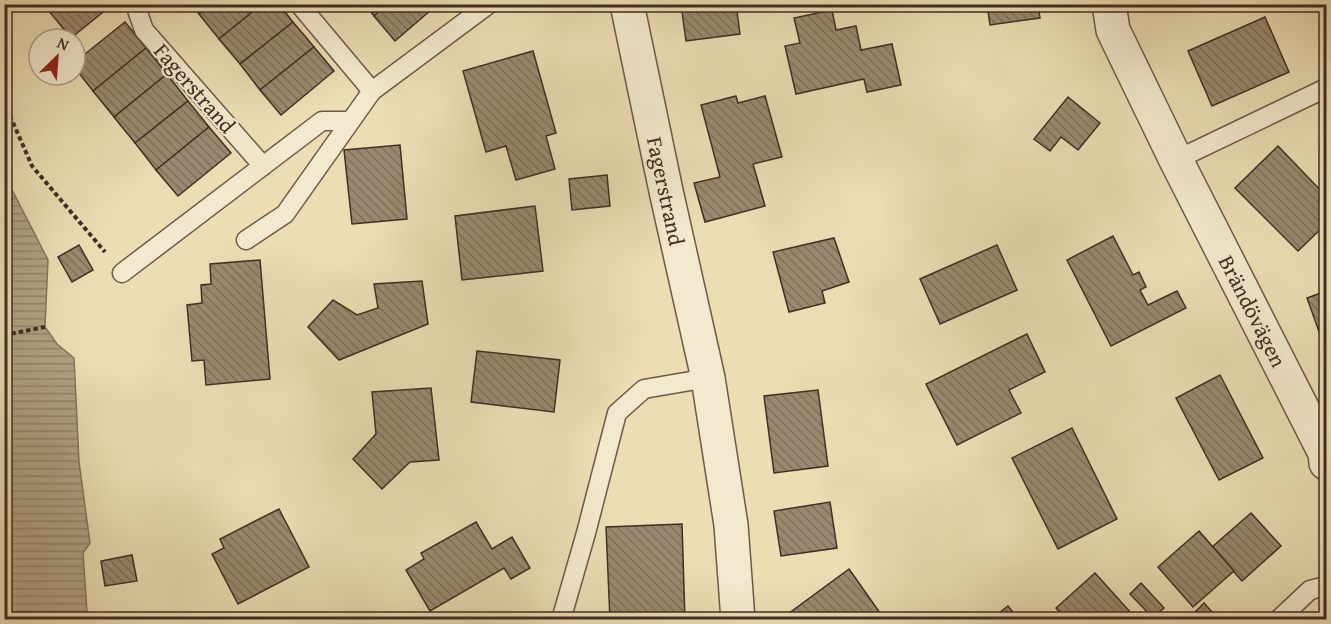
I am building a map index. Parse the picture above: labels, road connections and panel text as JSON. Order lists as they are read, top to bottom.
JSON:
{
  "streets": {
    "street": ["Fagerstrand", "Brändövägen"]
  },
  "north": "top right"
}
